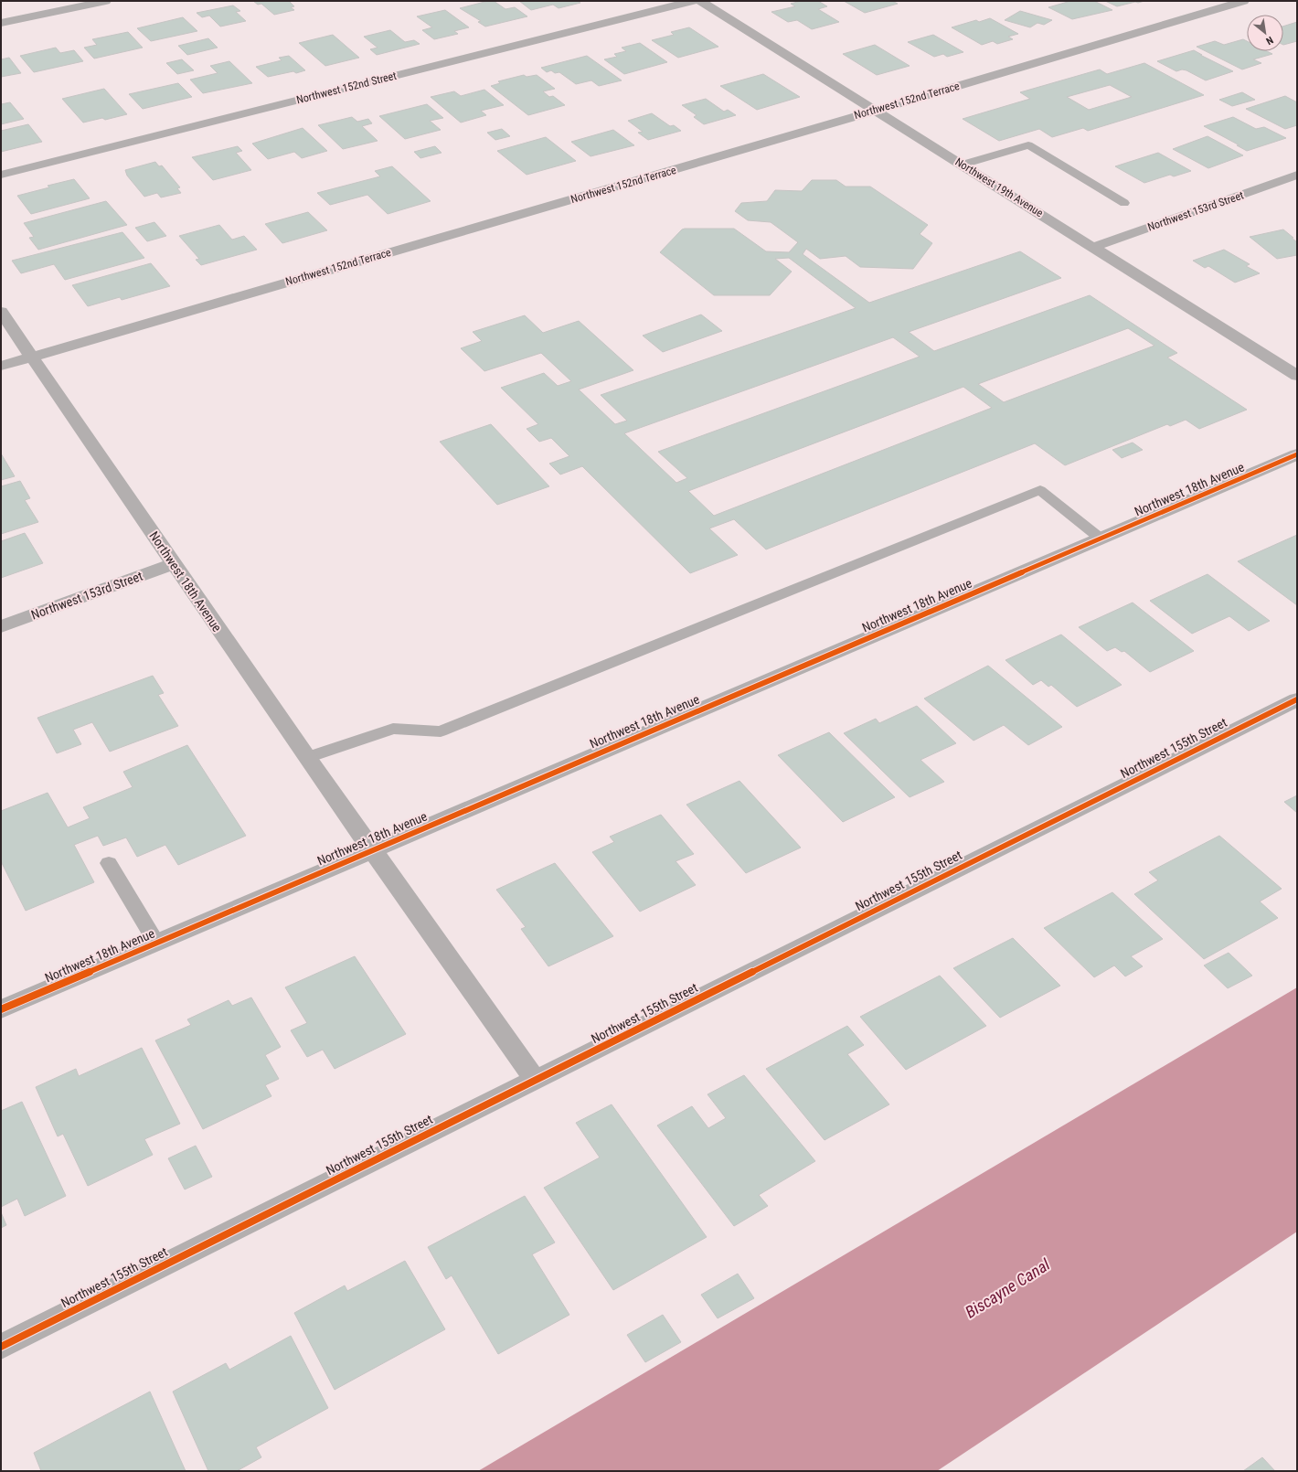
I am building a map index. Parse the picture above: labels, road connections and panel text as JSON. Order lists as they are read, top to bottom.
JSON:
{
  "streets": {
    "street": [
      "Northwest 152nd Street",
      "Northwest 152nd Terrace",
      "Northwest 19th Avenue",
      "Northwest 153rd Street",
      "Northwest 18th Avenue",
      "Northwest 155th Street"
    ]
  },
  "crossings": [
    ["Northwest 152nd Terrace", "Northwest 19th Avenue"],
    ["Northwest 152nd Terrace", "Northwest 18th Avenue"],
    ["Northwest 19th Avenue", "Northwest 153rd Street"],
    ["Northwest 153rd Street", "Northwest 18th Avenue"],
    ["Northwest 18th Avenue", "Northwest 155th Street"]
  ],
  "water": ["Biscayne Canal"],
  "north": "bottom right"
}
